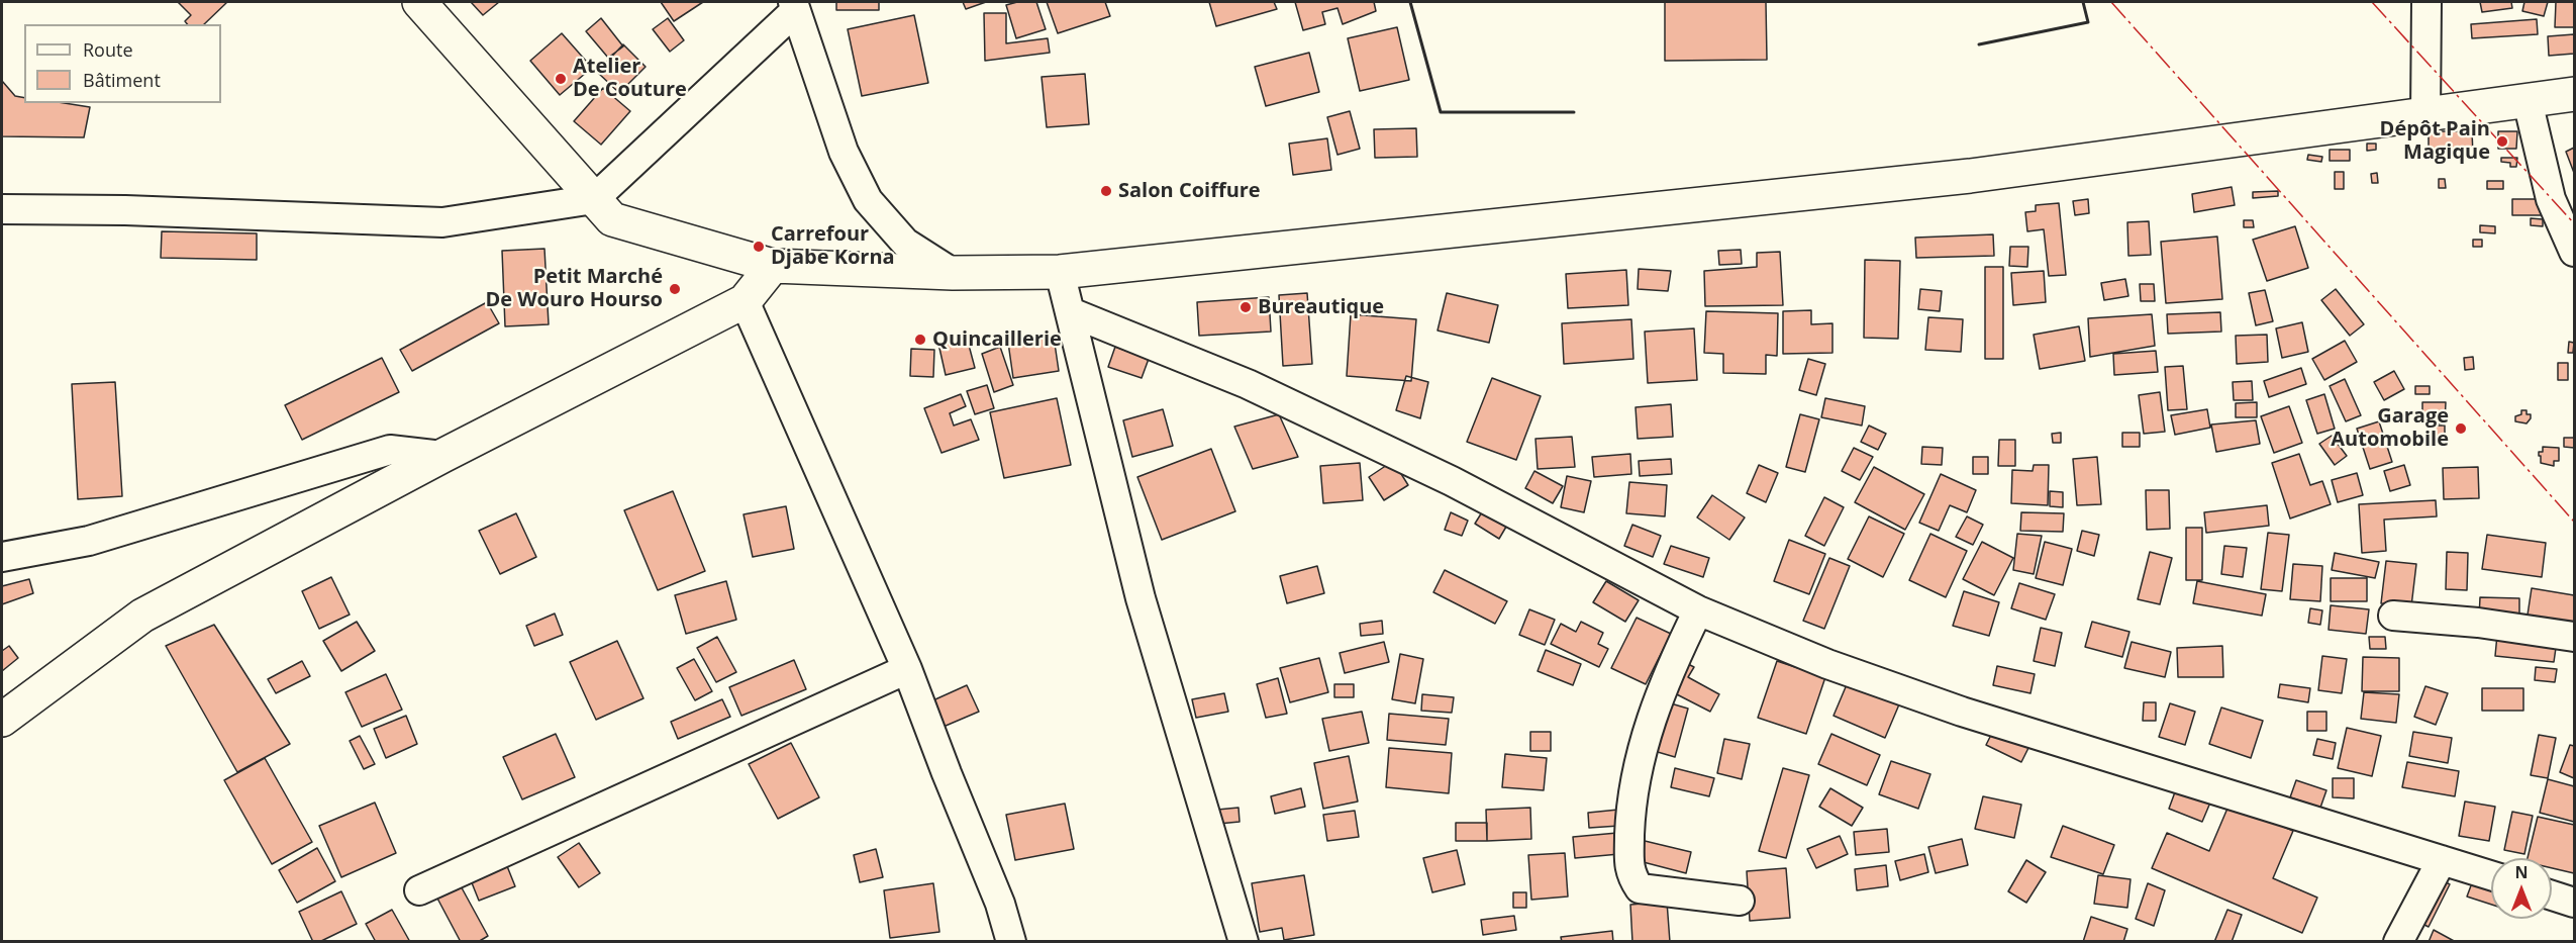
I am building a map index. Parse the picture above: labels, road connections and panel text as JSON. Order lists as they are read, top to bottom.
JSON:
{
  "places": [
    "Atelier De Couture",
    "Dépôt Pain Magique",
    "Salon Coiffure",
    "Carrefour Djabe Korna",
    "Petit Marché De Wouro Hourso",
    "Bureautique",
    "Quincaillerie",
    "Garage Automobile"
  ],
  "legend": ["Route", "Bâtiment"],
  "north": "top"
}
